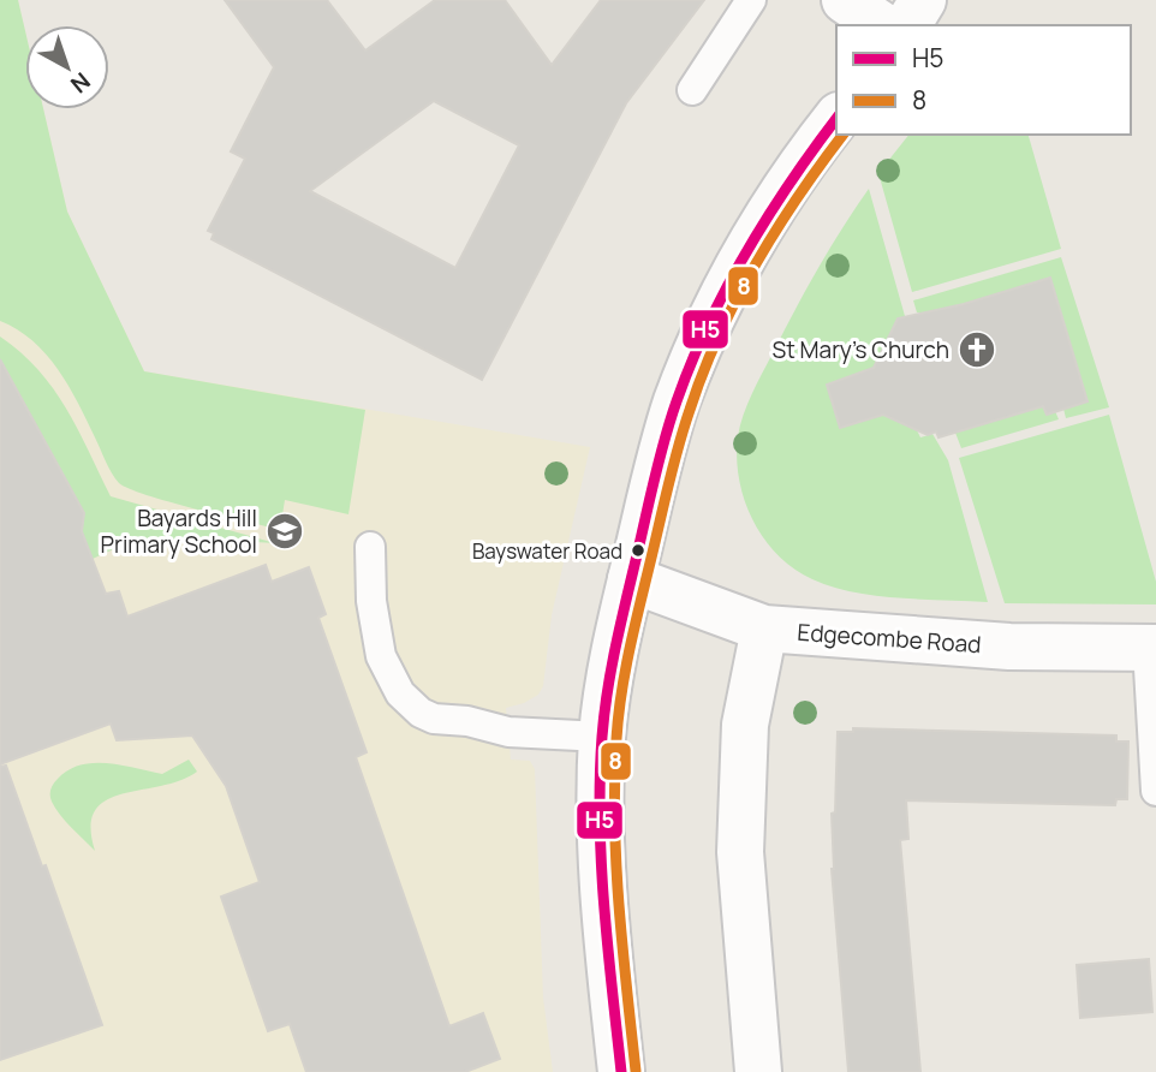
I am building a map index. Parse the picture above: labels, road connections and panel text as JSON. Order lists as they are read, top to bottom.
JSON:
{
  "streets": {
    "street": ["Edgecombe Road"]
  },
  "places": {
    "church": ["St Mary's Church"],
    "school or university": ["Bayards Hill Primary School"],
    "other": ["Bayswater Road"]
  },
  "lines": ["transit line H5", "transit line 8"],
  "legend": ["H5", "8"],
  "north": "bottom right"
}
